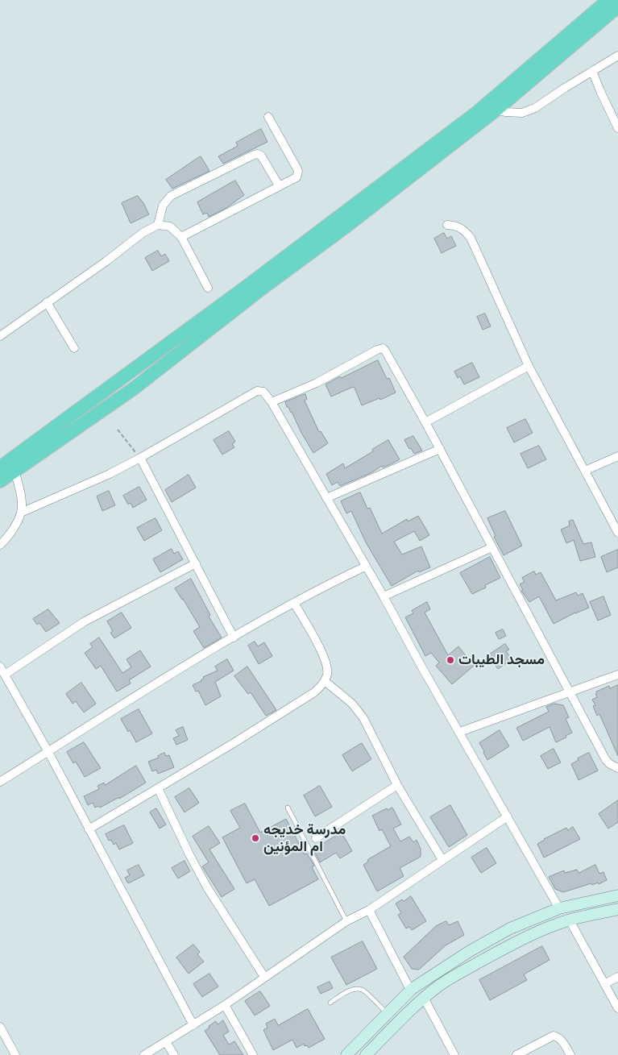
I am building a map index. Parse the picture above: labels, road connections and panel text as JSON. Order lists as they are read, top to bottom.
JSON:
{
  "places": ["مسجد الطيبات", "مدرسة خديجه ام المؤنين"]
}
